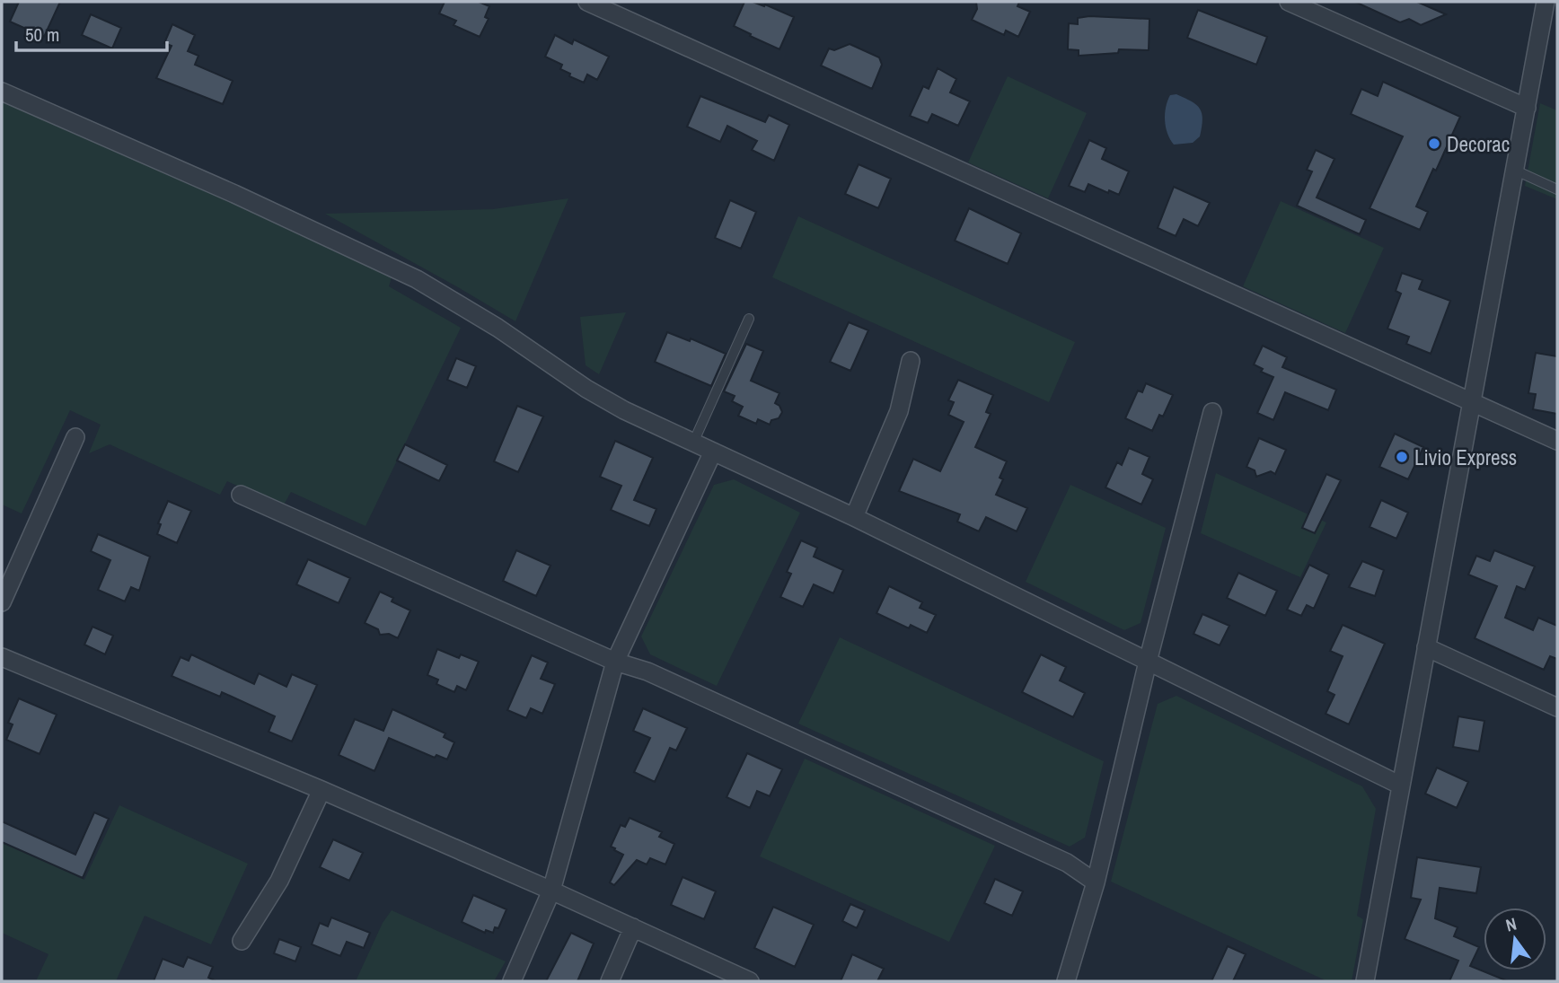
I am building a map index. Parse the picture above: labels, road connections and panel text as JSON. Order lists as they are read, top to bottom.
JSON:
{
  "places": ["Decorac", "Livio Express"],
  "scale_bar": "50 m",
  "north": "top"
}
